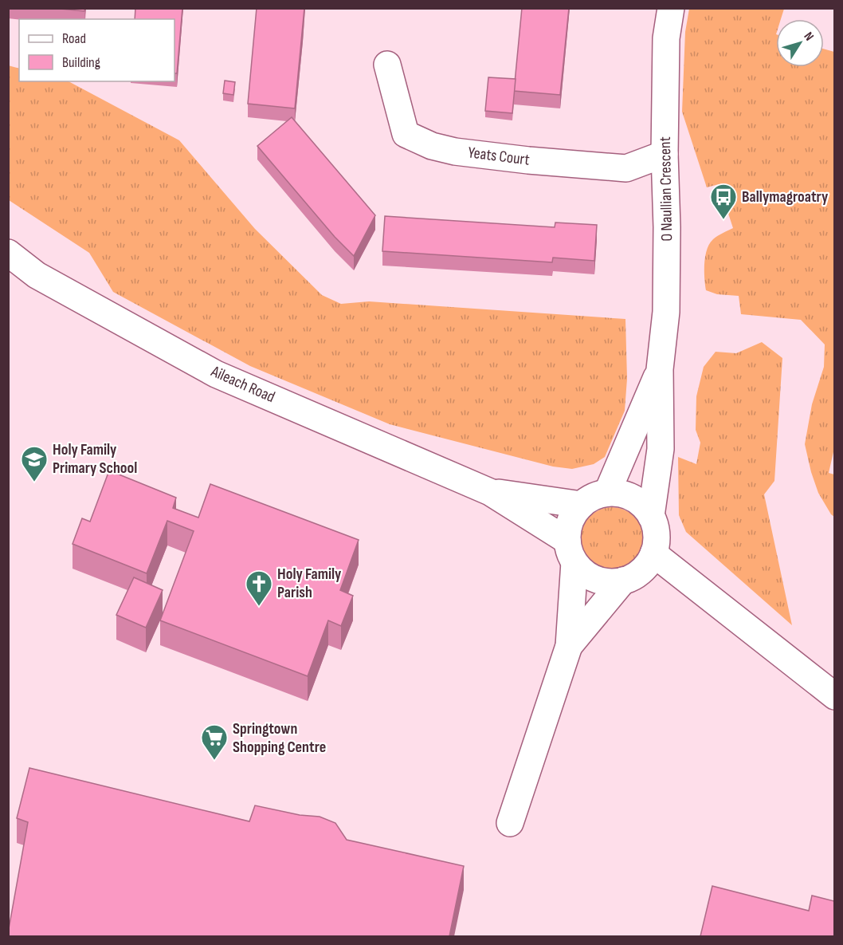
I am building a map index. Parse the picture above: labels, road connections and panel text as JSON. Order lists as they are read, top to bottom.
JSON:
{
  "streets": {
    "street": ["Yeats Court", "O Naullian Crescent", "Aileach Road"]
  },
  "crossings": [
    ["Yeats Court", "O Naullian Crescent"],
    ["O Naullian Crescent", "Aileach Road"]
  ],
  "places": {
    "bus stop": ["Ballymagroatry"],
    "school or university": ["Holy Family Primary School"],
    "church": ["Holy Family Parish"],
    "supermarket": ["Springtown Shopping Centre"]
  },
  "legend": ["Road", "Building"],
  "north": "top right"
}
